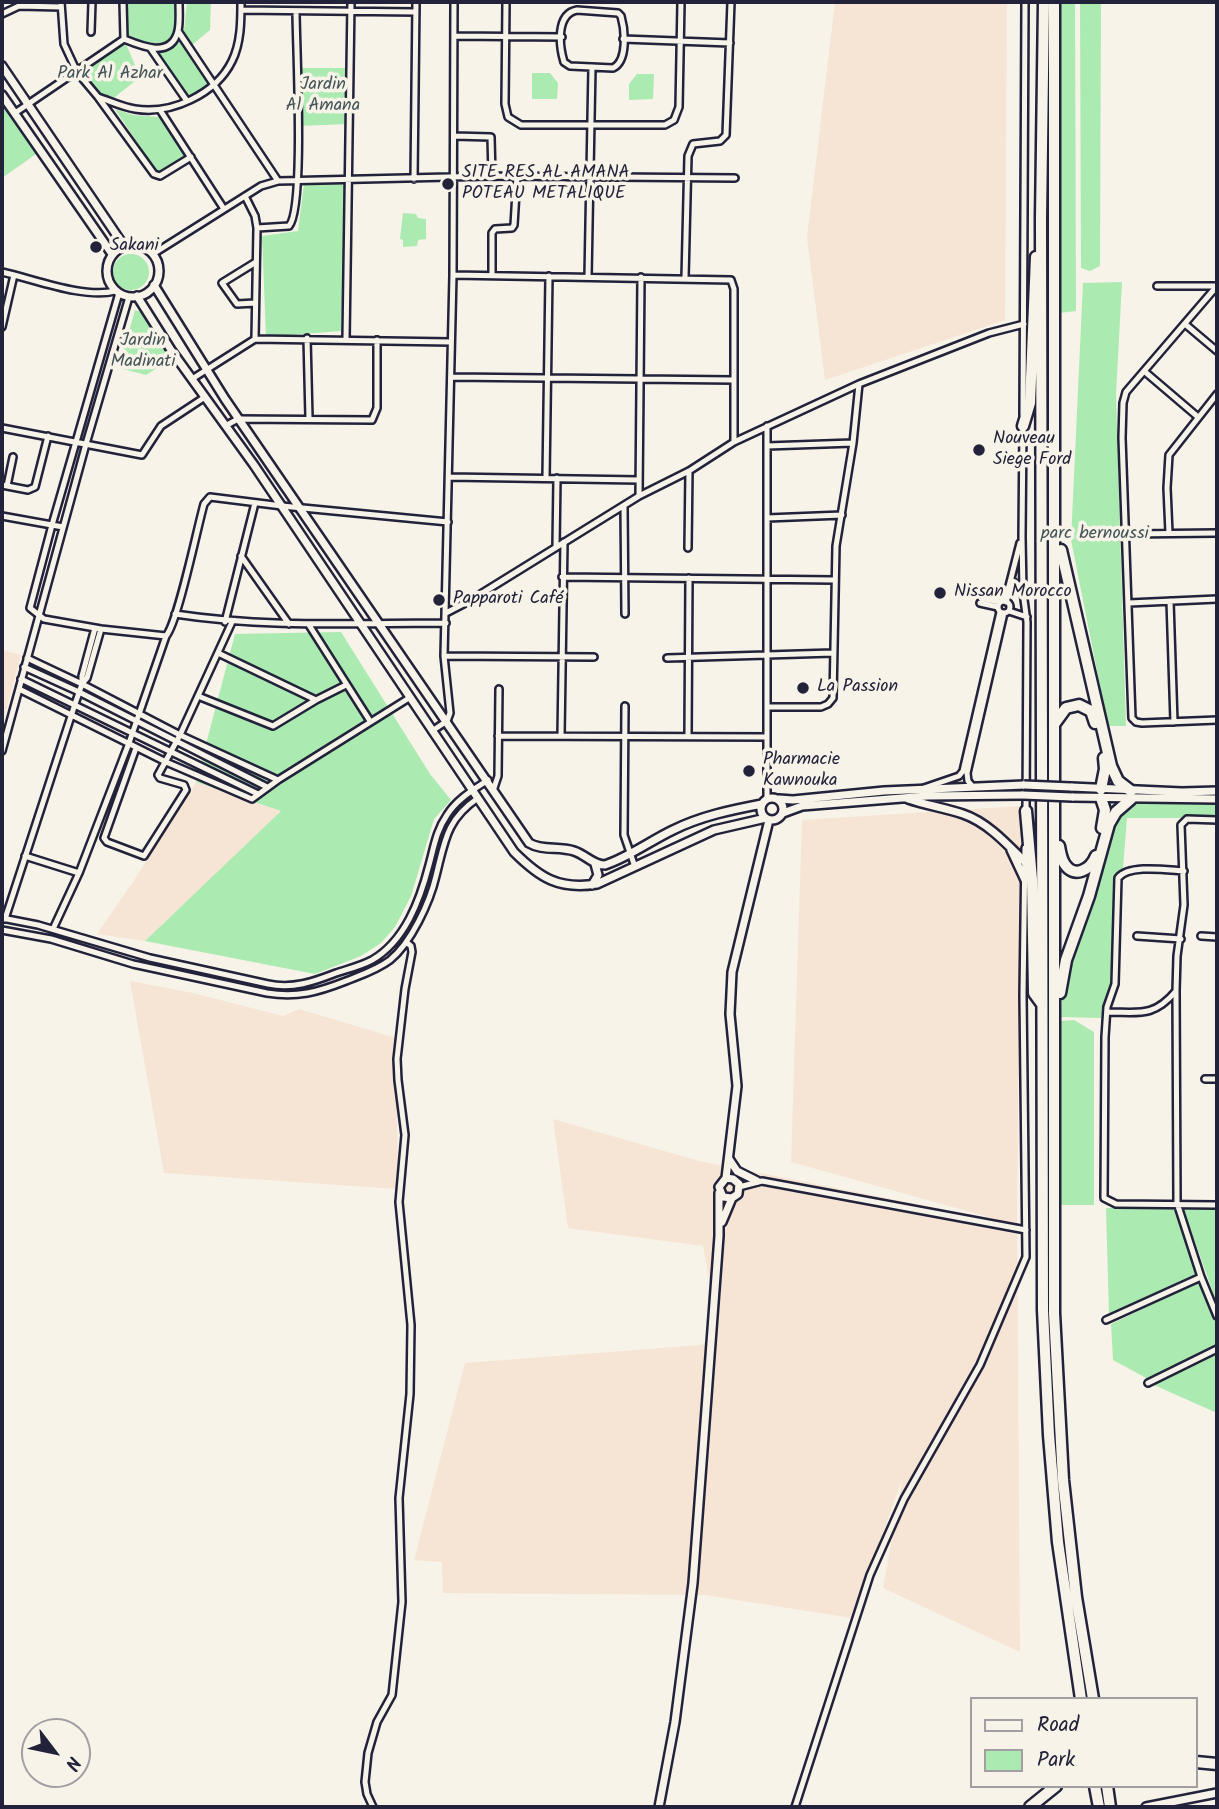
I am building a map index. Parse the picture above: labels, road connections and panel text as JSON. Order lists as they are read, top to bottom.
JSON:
{
  "parks": [
    "Park Al Azhar",
    "Jardin Al Amana",
    "Jardin Madinati",
    "parc bernoussi"
  ],
  "places": [
    "SITE RES AL AMANA POTEAU METALIQUE",
    "Sakani",
    "Nouveau Siege Ford",
    "Nissan Morocco",
    "Papparoti Café",
    "La Passion",
    "Pharmacie Kawnouka"
  ],
  "legend": ["Road", "Park"],
  "north": "bottom right"
}
